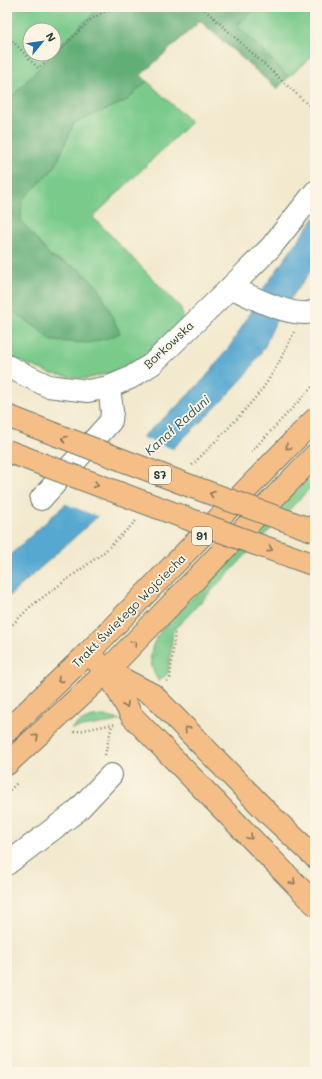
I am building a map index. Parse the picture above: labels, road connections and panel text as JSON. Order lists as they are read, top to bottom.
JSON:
{
  "streets": {
    "main road": ["S7", "91", "Trakt Świętego Wojciecha"],
    "street": ["Borkowska"]
  },
  "water": ["Kanał Raduni"],
  "north": "top right"
}
